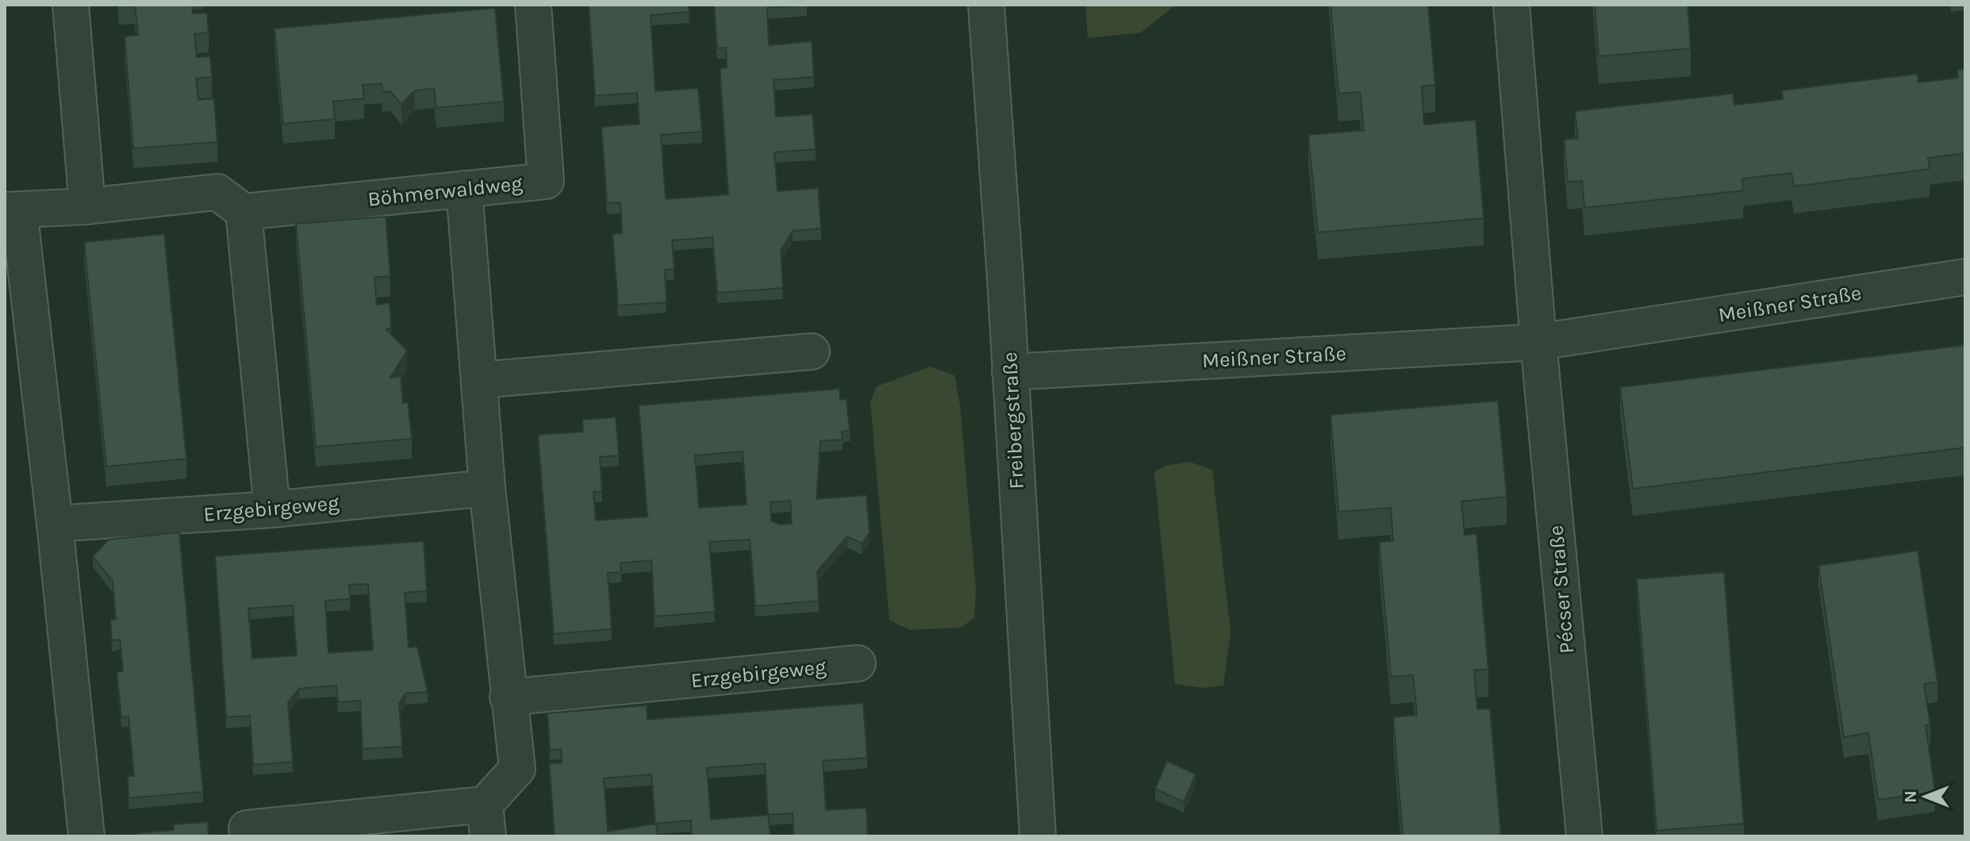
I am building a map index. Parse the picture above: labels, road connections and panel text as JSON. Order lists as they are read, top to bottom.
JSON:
{
  "streets": {
    "street": [
      "Böhmerwaldweg",
      "Meißner Straße",
      "Freibergstraße",
      "Erzgebirgeweg",
      "Pécser Straße"
    ]
  },
  "crossings": [
    ["Meißner Straße", "Freibergstraße"],
    ["Meißner Straße", "Pécser Straße"]
  ],
  "north": "left"
}
